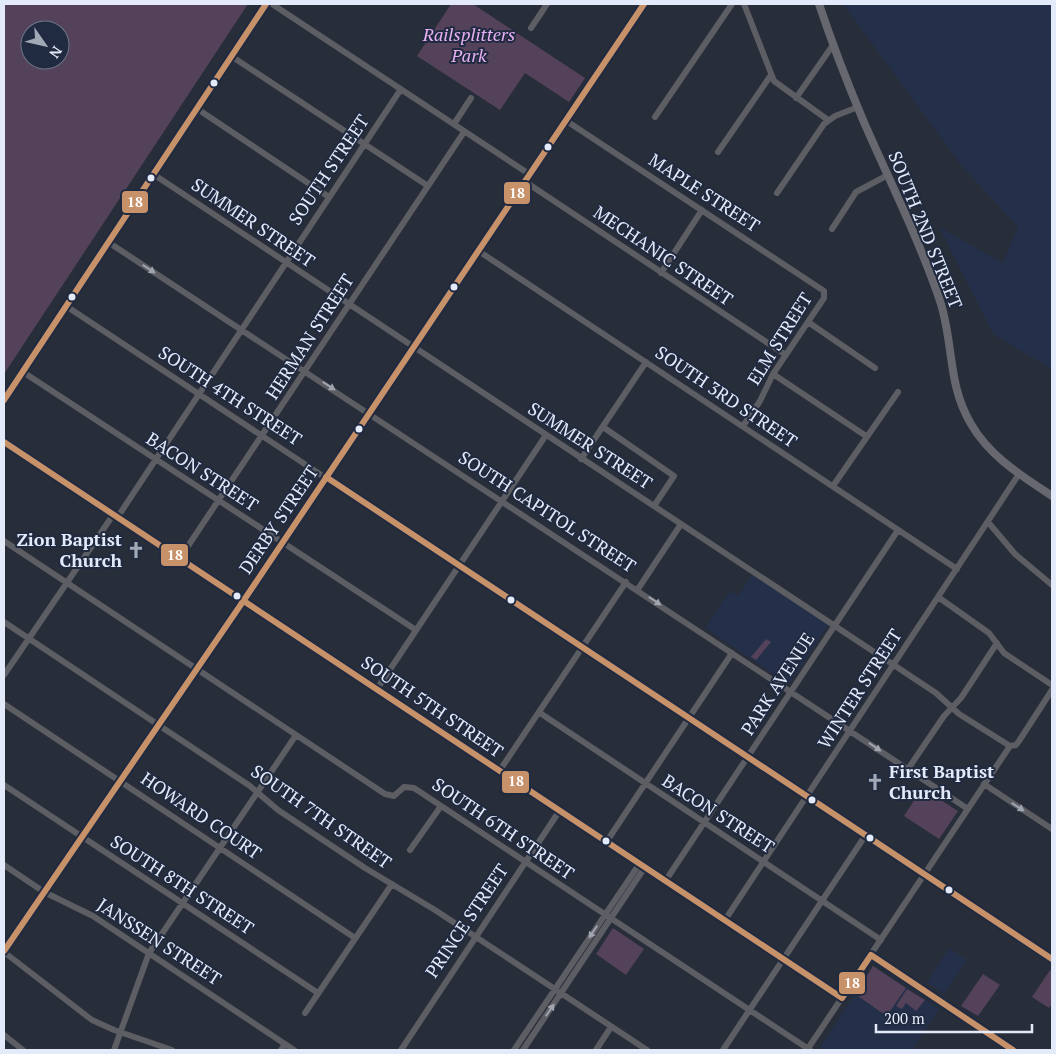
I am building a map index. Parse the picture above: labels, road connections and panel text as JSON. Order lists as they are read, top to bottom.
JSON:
{
  "streets": {
    "main road": ["SOUTH 2ND STREET", "DERBY STREET"],
    "street": [
      "SOUTH STREET",
      "MAPLE STREET",
      "SUMMER STREET",
      "MECHANIC STREET",
      "HERMAN STREET",
      "ELM STREET",
      "SOUTH 4TH STREET",
      "SOUTH 3RD STREET",
      "BACON STREET",
      "SOUTH CAPITOL STREET",
      "PARK AVENUE",
      "WINTER STREET",
      "SOUTH 5TH STREET",
      "HOWARD COURT",
      "SOUTH 7TH STREET",
      "SOUTH 6TH STREET",
      "SOUTH 8TH STREET",
      "PRINCE STREET",
      "JANSSEN STREET"
    ]
  },
  "crossings": [
    ["SOUTH STREET", "SUMMER STREET"],
    ["SOUTH STREET", "MECHANIC STREET"],
    ["SOUTH STREET", "SOUTH 4TH STREET"],
    ["SOUTH STREET", "BACON STREET"],
    ["SOUTH STREET", "SOUTH CAPITOL STREET"],
    ["SOUTH STREET", "SOUTH 5TH STREET"],
    ["SOUTH STREET", "SOUTH 7TH STREET"],
    ["SOUTH STREET", "SOUTH 6TH STREET"],
    ["MAPLE STREET", "ELM STREET"],
    ["MAPLE STREET", "DERBY STREET"],
    ["SUMMER STREET", "HERMAN STREET"],
    ["SUMMER STREET", "DERBY STREET"],
    ["SUMMER STREET", "PARK AVENUE"],
    ["SUMMER STREET", "WINTER STREET"],
    ["SOUTH 2ND STREET", "WINTER STREET"],
    ["MECHANIC STREET", "HERMAN STREET"],
    ["MECHANIC STREET", "ELM STREET"],
    ["MECHANIC STREET", "DERBY STREET"],
    ["HERMAN STREET", "SOUTH 4TH STREET"],
    ["HERMAN STREET", "BACON STREET"],
    ["HERMAN STREET", "SOUTH CAPITOL STREET"],
    ["HERMAN STREET", "SOUTH 5TH STREET"],
    ["ELM STREET", "SOUTH 3RD STREET"],
    ["SOUTH 4TH STREET", "DERBY STREET"],
    ["SOUTH 4TH STREET", "PARK AVENUE"],
    ["SOUTH 4TH STREET", "WINTER STREET"],
    ["SOUTH 3RD STREET", "DERBY STREET"],
    ["SOUTH 3RD STREET", "PARK AVENUE"],
    ["SOUTH 3RD STREET", "WINTER STREET"],
    ["BACON STREET", "DERBY STREET"],
    ["BACON STREET", "PARK AVENUE"],
    ["BACON STREET", "WINTER STREET"],
    ["SOUTH CAPITOL STREET", "DERBY STREET"],
    ["SOUTH CAPITOL STREET", "PARK AVENUE"],
    ["SOUTH CAPITOL STREET", "WINTER STREET"],
    ["DERBY STREET", "SOUTH 5TH STREET"],
    ["DERBY STREET", "HOWARD COURT"],
    ["DERBY STREET", "SOUTH 7TH STREET"],
    ["DERBY STREET", "SOUTH 6TH STREET"],
    ["DERBY STREET", "SOUTH 8TH STREET"],
    ["DERBY STREET", "JANSSEN STREET"],
    ["PARK AVENUE", "SOUTH 5TH STREET"],
    ["WINTER STREET", "SOUTH 5TH STREET"],
    ["SOUTH 5TH STREET", "PRINCE STREET"],
    ["SOUTH 7TH STREET", "PRINCE STREET"],
    ["SOUTH 6TH STREET", "PRINCE STREET"]
  ],
  "one_way": ["SOUTH CAPITOL STREET"],
  "parks": ["Railsplitters Park"],
  "places": {
    "church": ["Zion Baptist Church", "First Baptist Church"]
  },
  "lines": ["transit line 18"],
  "scale_bar": "200 m",
  "north": "bottom right"
}
